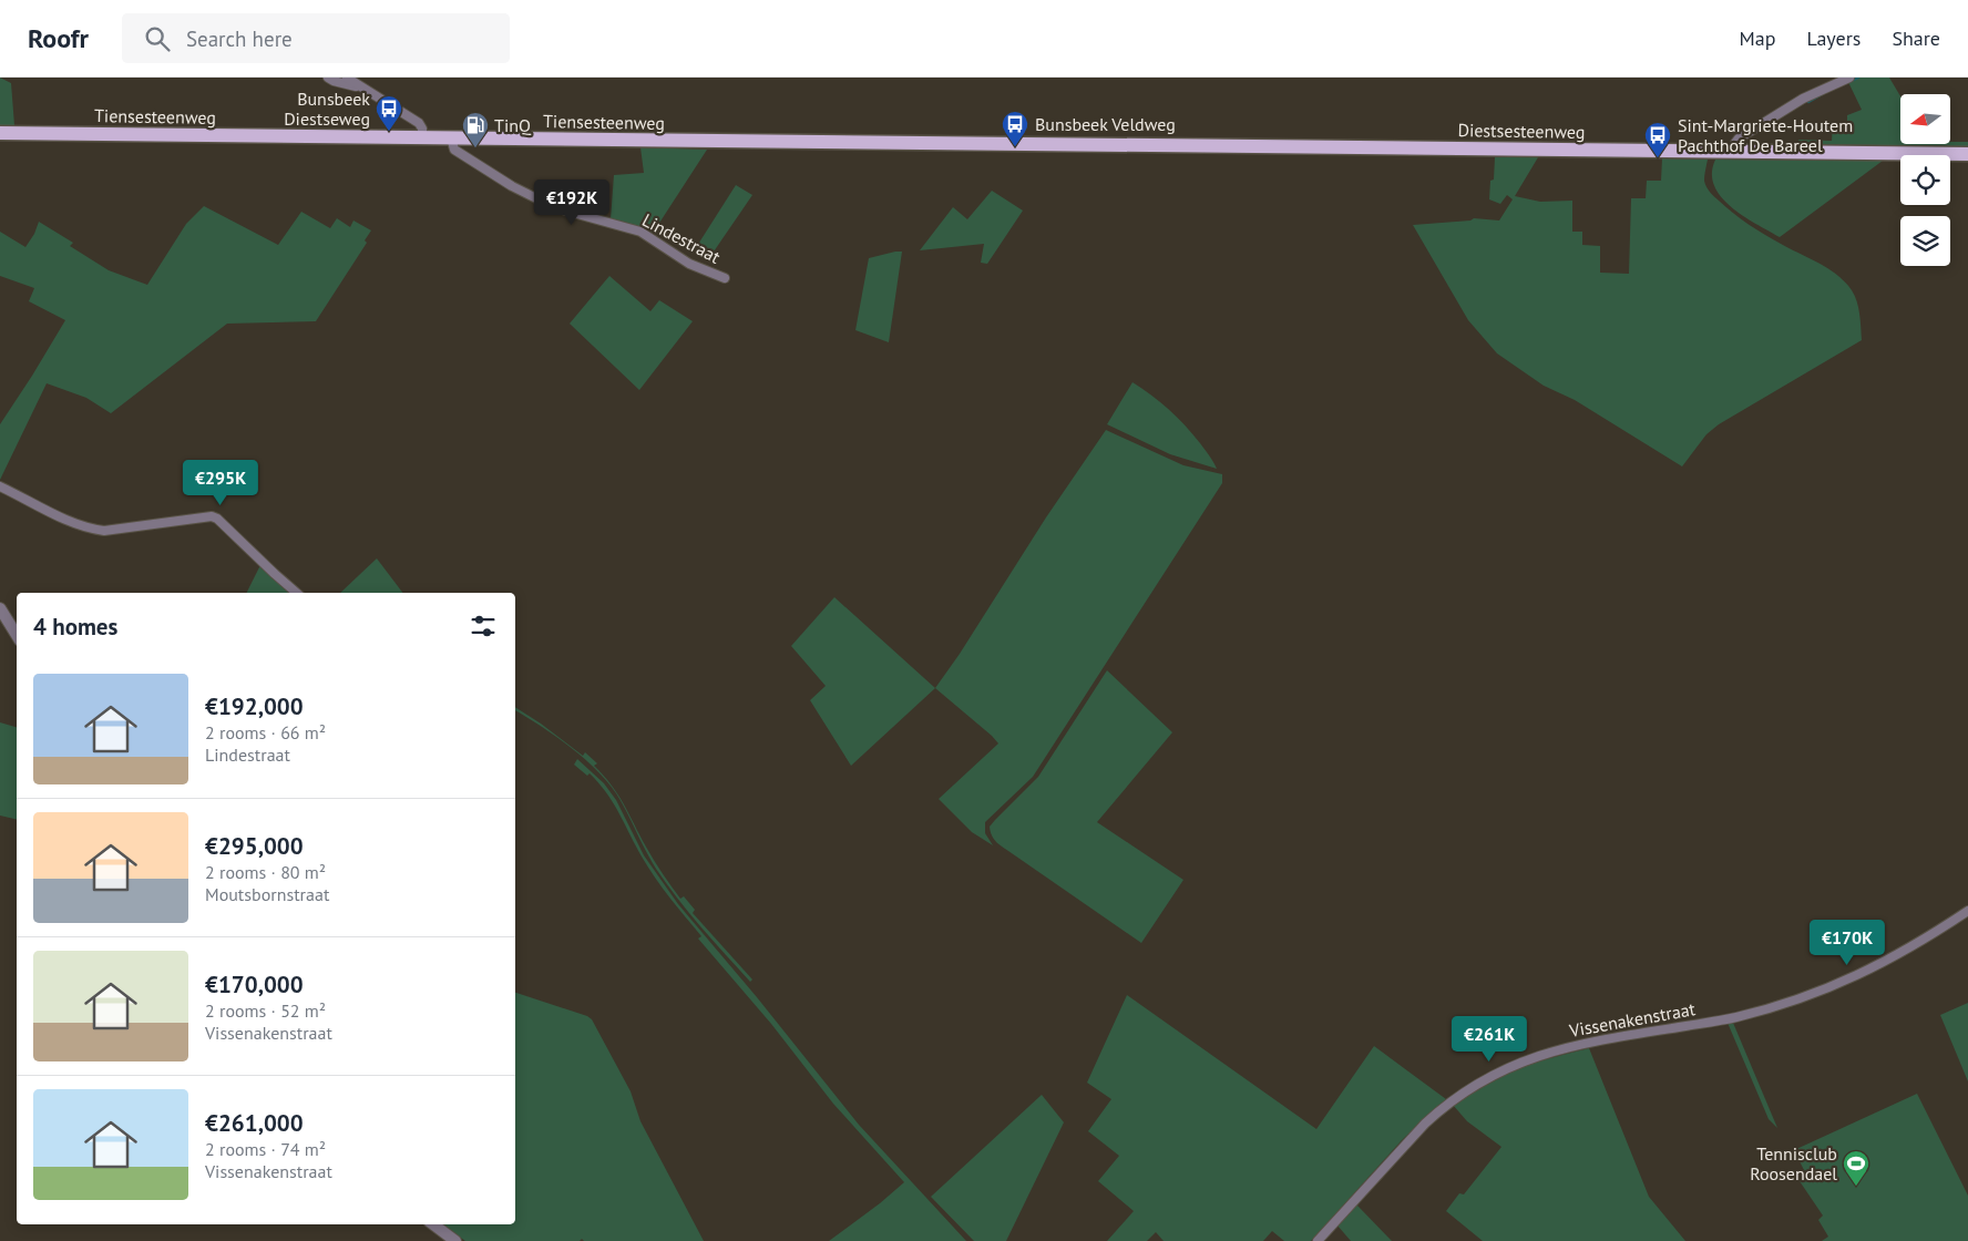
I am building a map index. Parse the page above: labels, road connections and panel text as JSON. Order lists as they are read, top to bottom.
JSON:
{
  "streets": {
    "main road": ["Tiensesteenweg", "Diestsesteenweg"],
    "street": ["Lindestraat", "Vissenakenstraat"]
  },
  "crossings": [
    ["Tiensesteenweg", "Diestsesteenweg"],
    ["Tiensesteenweg", "Lindestraat"]
  ],
  "places": {
    "bus stop": ["Bunsbeek Diestseweg", "Bunsbeek Veldweg", "Sint-Margriete-Houtem Pachthof De Bareel"],
    "fuel station": ["TinQ"],
    "sports": ["Tennisclub Roosendael"]
  },
  "north": "left",
  "page": {
    "header": "Roofr",
    "search": "Search here",
    "nav": ["Map", "Layers", "Share"],
    "price": [
      "€192K",
      "€295K",
      "€170K",
      "€261K"
    ],
    "heading": "4 homes",
    "list": [
      {
        "name": "€192,000",
        "note": "2 rooms · 66 m² · Lindestraat"
      },
      {
        "name": "€295,000",
        "note": "2 rooms · 80 m² · Moutsbornstraat"
      },
      {
        "name": "€170,000",
        "note": "2 rooms · 52 m² · Vissenakenstraat"
      },
      {
        "name": "€261,000",
        "note": "2 rooms · 74 m² · Vissenakenstraat"
      }
    ]
  }
}
